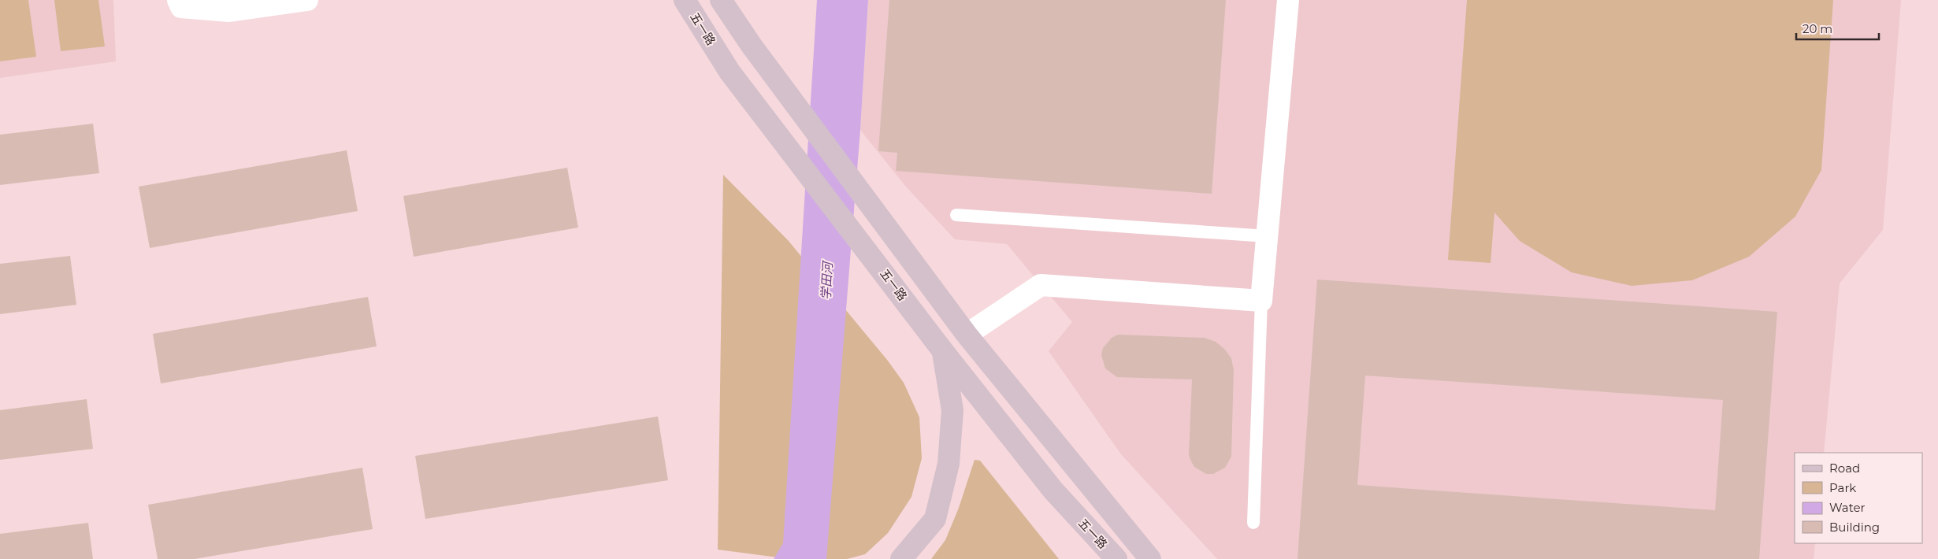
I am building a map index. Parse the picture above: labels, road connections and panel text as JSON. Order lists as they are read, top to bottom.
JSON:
{
  "streets": {
    "main road": ["五一路"]
  },
  "water": ["学田河"],
  "legend": [
    "Road",
    "Park",
    "Water",
    "Building"
  ],
  "scale_bar": "20 m"
}
